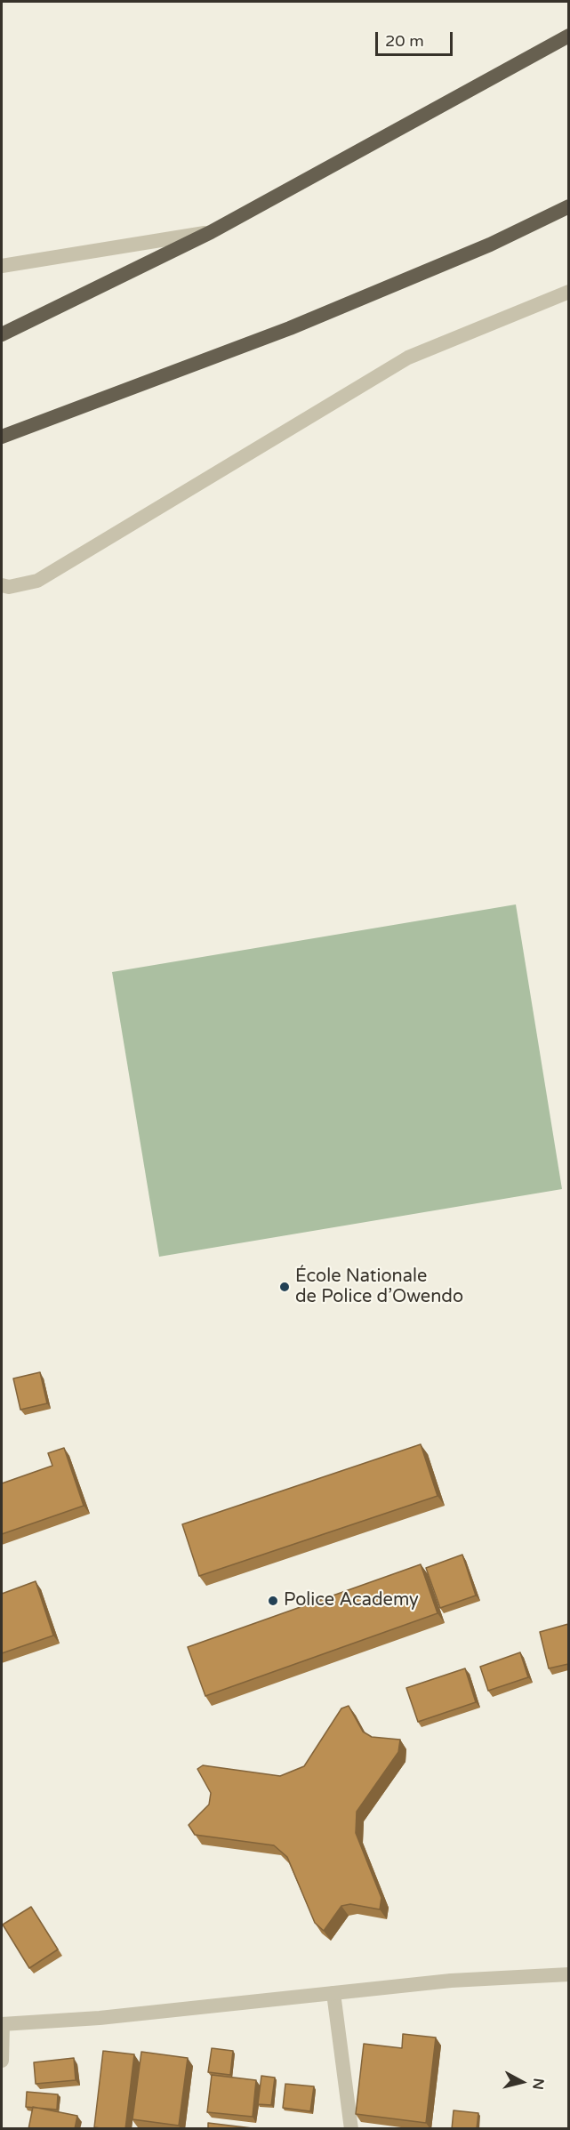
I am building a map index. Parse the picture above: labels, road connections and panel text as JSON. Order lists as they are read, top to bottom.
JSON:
{
  "places": ["École Nationale de Police d’Owendo", "Police Academy"],
  "scale_bar": "20 m",
  "north": "right"
}
